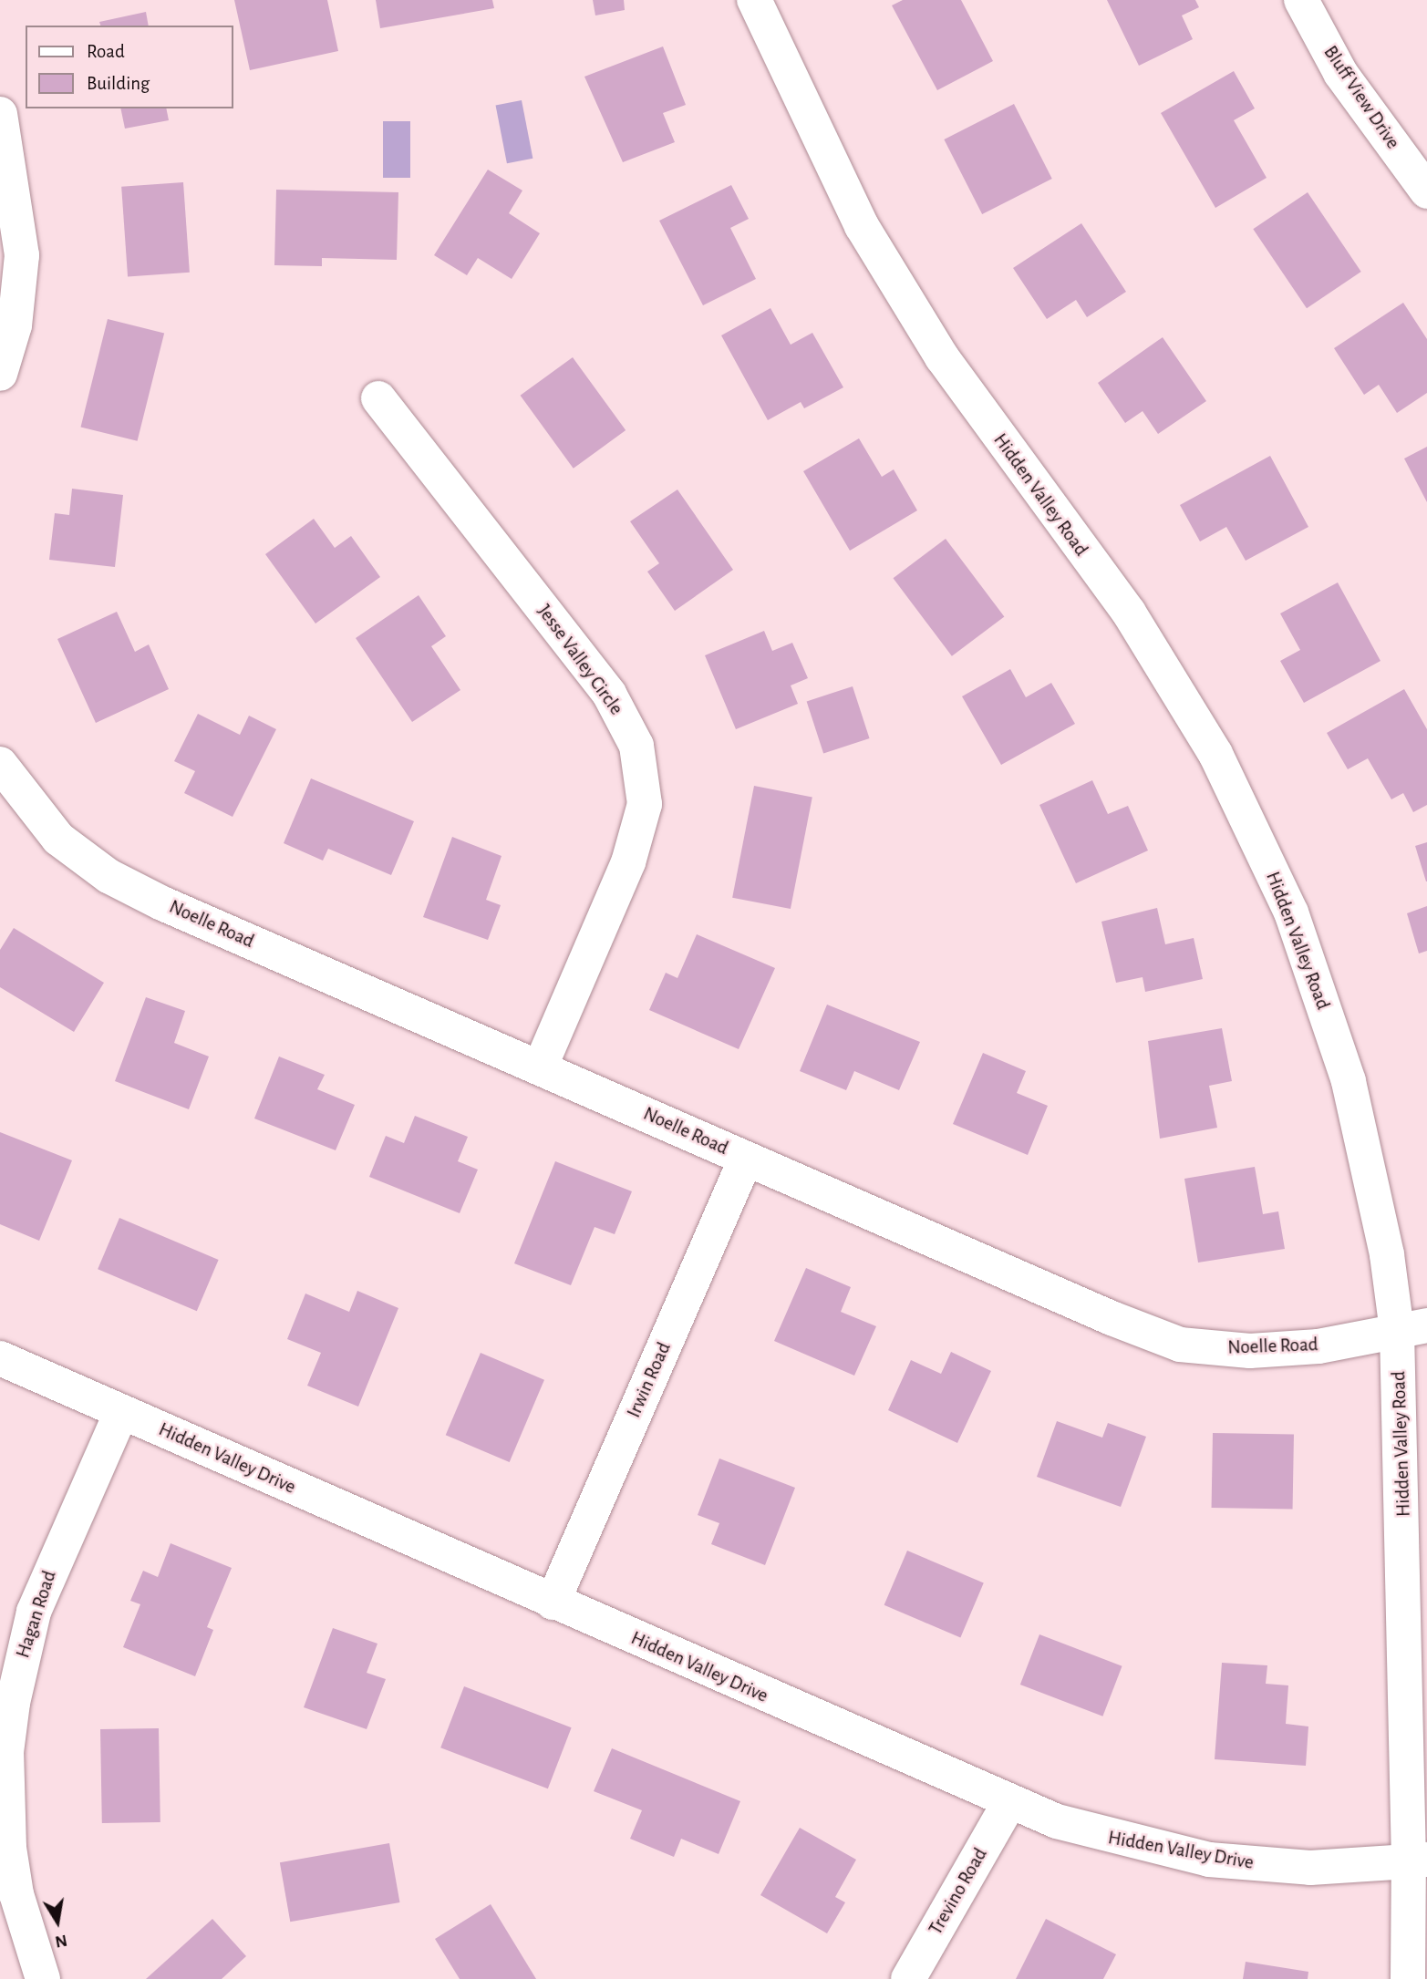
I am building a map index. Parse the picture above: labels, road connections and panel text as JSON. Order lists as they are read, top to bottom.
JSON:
{
  "streets": {
    "street": [
      "Bluff View Drive",
      "Hidden Valley Road",
      "Jesse Valley Circle",
      "Noelle Road",
      "Irwin Road",
      "Hidden Valley Drive",
      "Hagan Road",
      "Trevino Road"
    ]
  },
  "crossings": [
    ["Hidden Valley Road", "Noelle Road"],
    ["Hidden Valley Road", "Hidden Valley Drive"],
    ["Jesse Valley Circle", "Noelle Road"],
    ["Noelle Road", "Irwin Road"],
    ["Irwin Road", "Hidden Valley Drive"],
    ["Hidden Valley Drive", "Hagan Road"],
    ["Hidden Valley Drive", "Trevino Road"]
  ],
  "legend": ["Road", "Building"],
  "north": "bottom"
}
